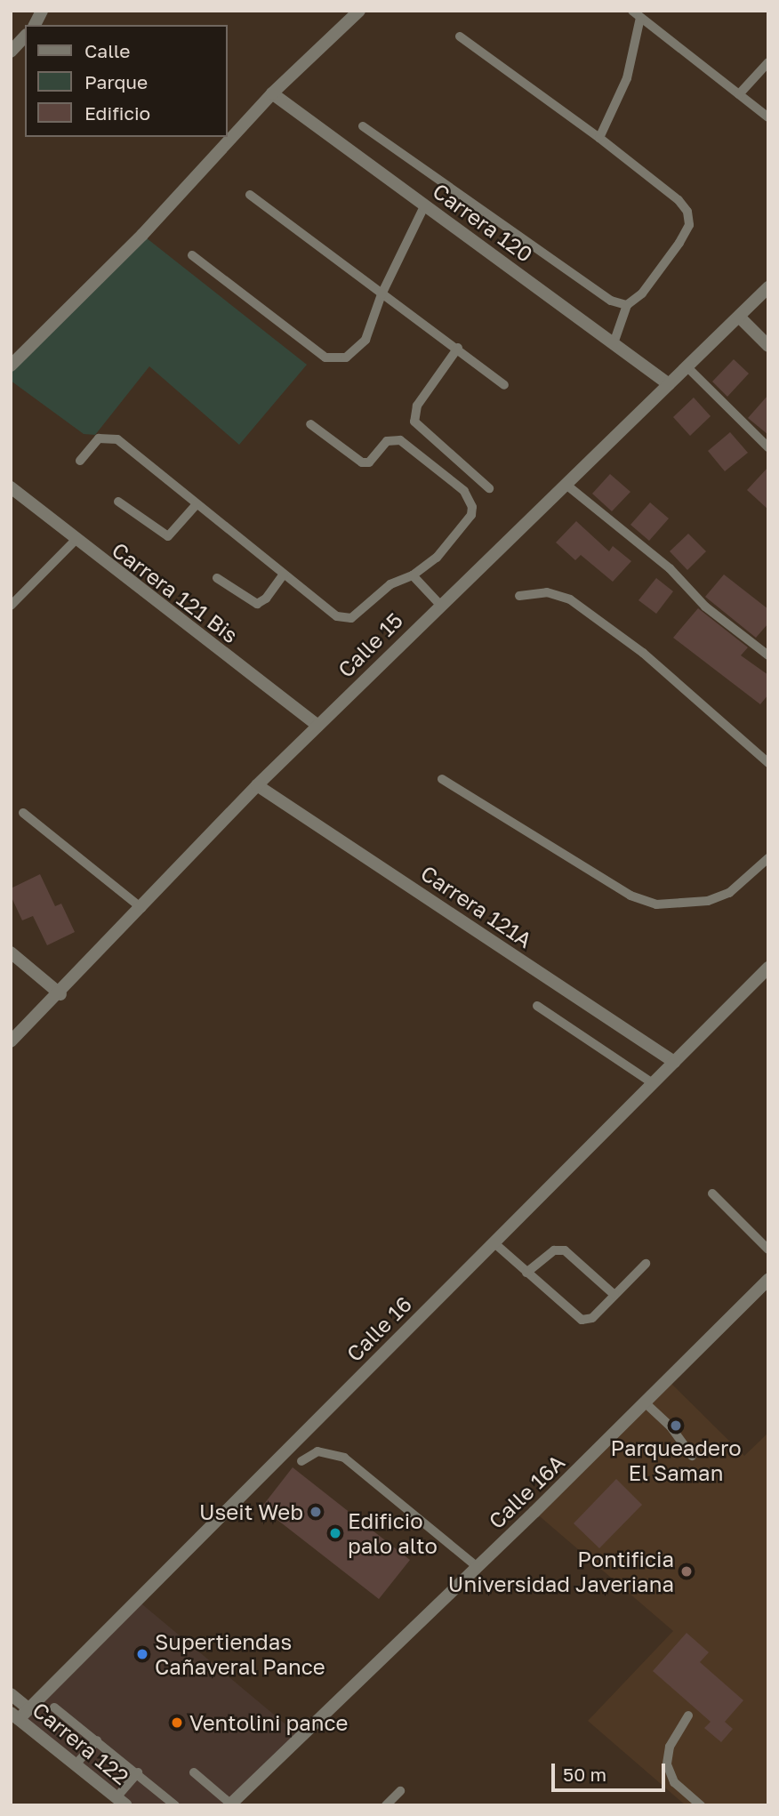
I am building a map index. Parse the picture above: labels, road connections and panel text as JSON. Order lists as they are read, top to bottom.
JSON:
{
  "streets": {
    "street": [
      "Carrera 120",
      "Carrera 121 Bis",
      "Calle 15",
      "Carrera 121A",
      "Calle 16",
      "Calle 16A",
      "Carrera 122"
    ]
  },
  "crossings": [
    ["Carrera 120", "Calle 15"],
    ["Carrera 121 Bis", "Calle 15"],
    ["Calle 15", "Carrera 121A"],
    ["Carrera 121A", "Calle 16"],
    ["Calle 16", "Carrera 122"]
  ],
  "places": [
    "Parqueadero El Saman",
    "Useit Web",
    "Edificio palo alto",
    "Pontificia Universidad Javeriana",
    "Supertiendas Cañaveral Pance",
    "Ventolini pance"
  ],
  "legend": ["Calle", "Parque", "Edificio"],
  "scale_bar": "50 m"
}
